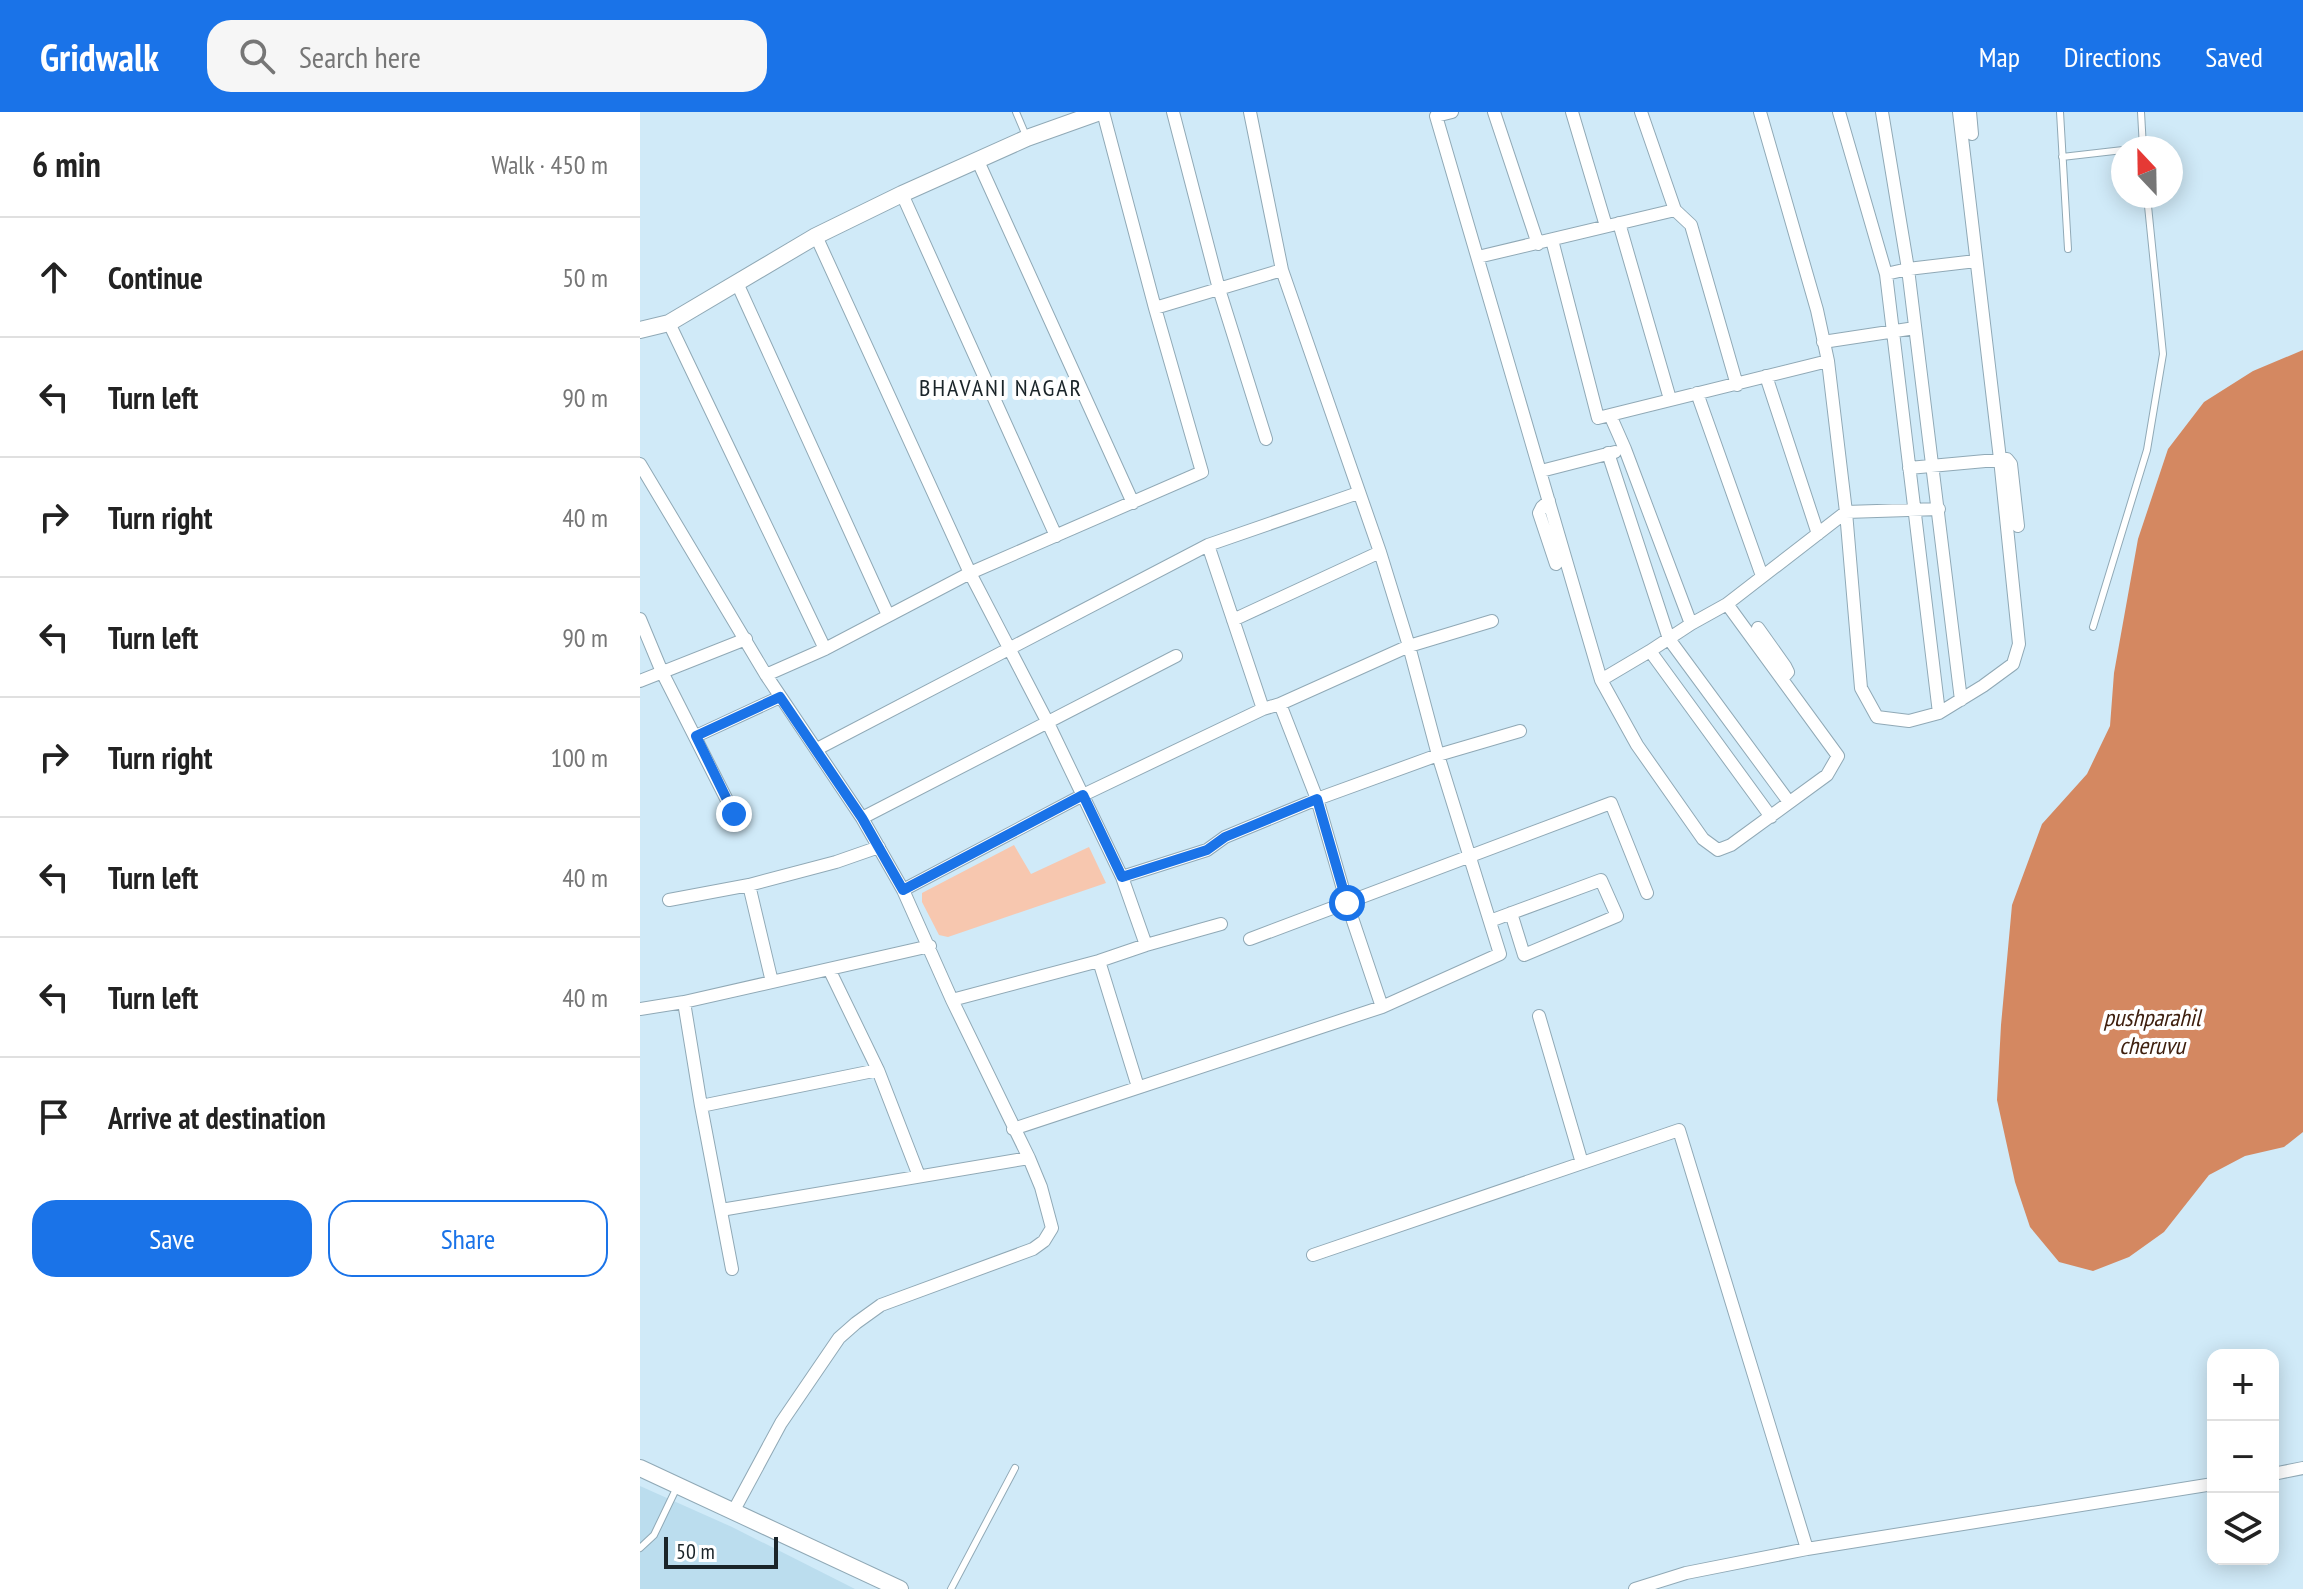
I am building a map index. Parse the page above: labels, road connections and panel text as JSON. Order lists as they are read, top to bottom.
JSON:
{
  "districts": ["BHAVANI NAGAR"],
  "water": ["pushparahil cheruvu"],
  "scale_bar": "50 m",
  "north": "top",
  "page": {
    "header": "Gridwalk",
    "search": "Search here",
    "nav": ["Map", "Directions", "Saved"],
    "heading": ["6 min", "Walk · 450 m"],
    "list": [
      ["Continue", "50 m"],
      ["Turn left", "90 m"],
      ["Turn right", "40 m"],
      ["Turn left", "90 m"],
      ["Turn right", "100 m"],
      ["Turn left", "40 m"],
      ["Turn left", "40 m"],
      "Arrive at destination"
    ],
    "buttons": ["Save", "Share"],
    "map_buttons": ["+", "−"],
    "scale": "50 m"
  }
}
